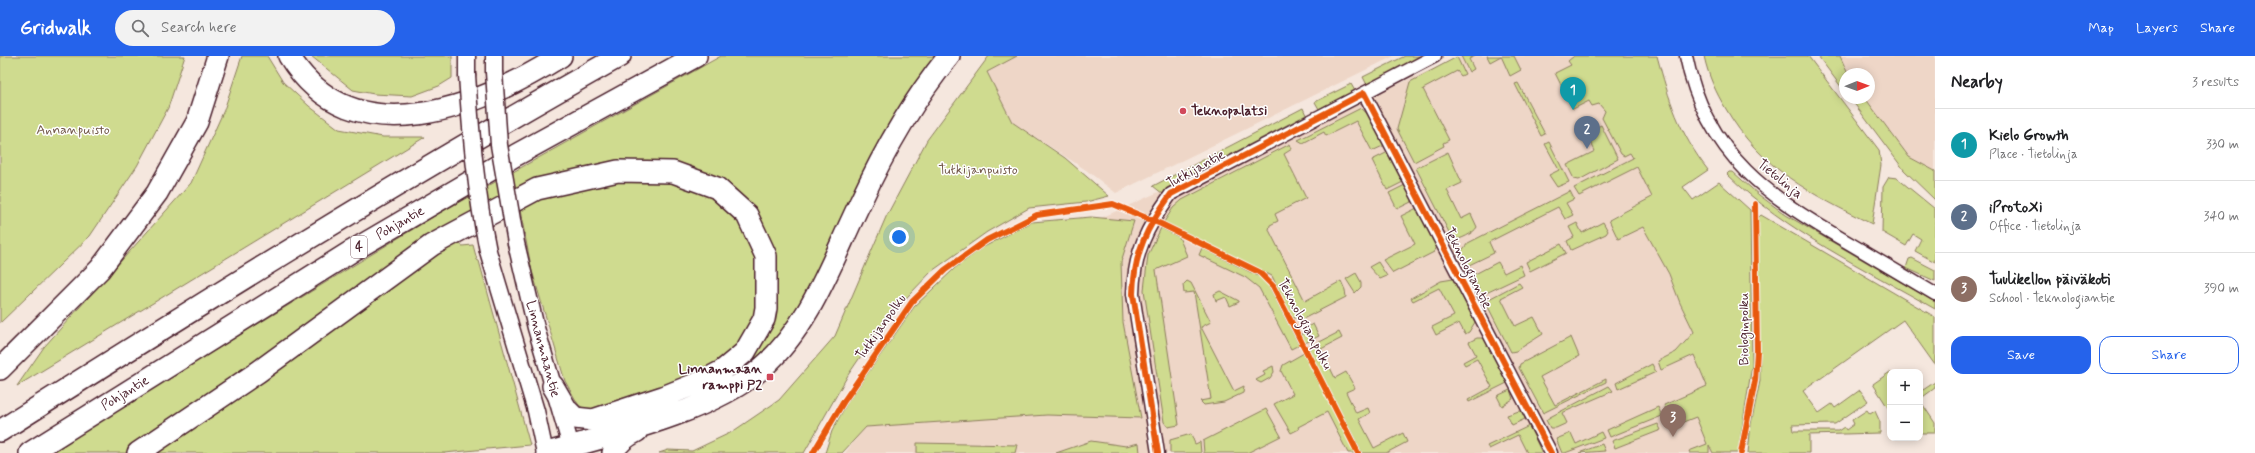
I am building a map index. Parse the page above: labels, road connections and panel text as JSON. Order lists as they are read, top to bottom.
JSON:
{
  "streets": {
    "highway": ["Pohjantie", "4"],
    "main road": ["Linnanmaantie"],
    "street": ["Tutkijantie", "Tietolinja", "Teknologiantie"],
    "cycle path": ["Teknologianpolku", "Biologinpolku"]
  },
  "crossings": [
    ["Tutkijantie", "Teknologiantie"]
  ],
  "parks": ["Annanpuisto", "Tutkijanpuisto"],
  "places": {
    "other": ["Teknopalatsi"],
    "transit": ["Linnanmaan ramppi P2"]
  },
  "north": "right",
  "page": {
    "header": "Gridwalk",
    "search": "Search here",
    "nav": ["Map", "Layers", "Share"],
    "heading": ["Nearby", "3 results"],
    "pins": ["1", "2", "3"],
    "list": [
      {
        "mark": "1",
        "name": "Kielo Growth",
        "note": "Place · Tietolinja",
        "value": "330 m"
      },
      {
        "mark": "2",
        "name": "iProtoXi",
        "note": "Office · Tietolinja",
        "value": "340 m"
      },
      {
        "mark": "3",
        "name": "Tuulikellon päiväkoti",
        "note": "School · Teknologiantie",
        "value": "390 m"
      }
    ],
    "buttons": ["Save", "Share"],
    "map_buttons": ["+", "−"]
  }
}
